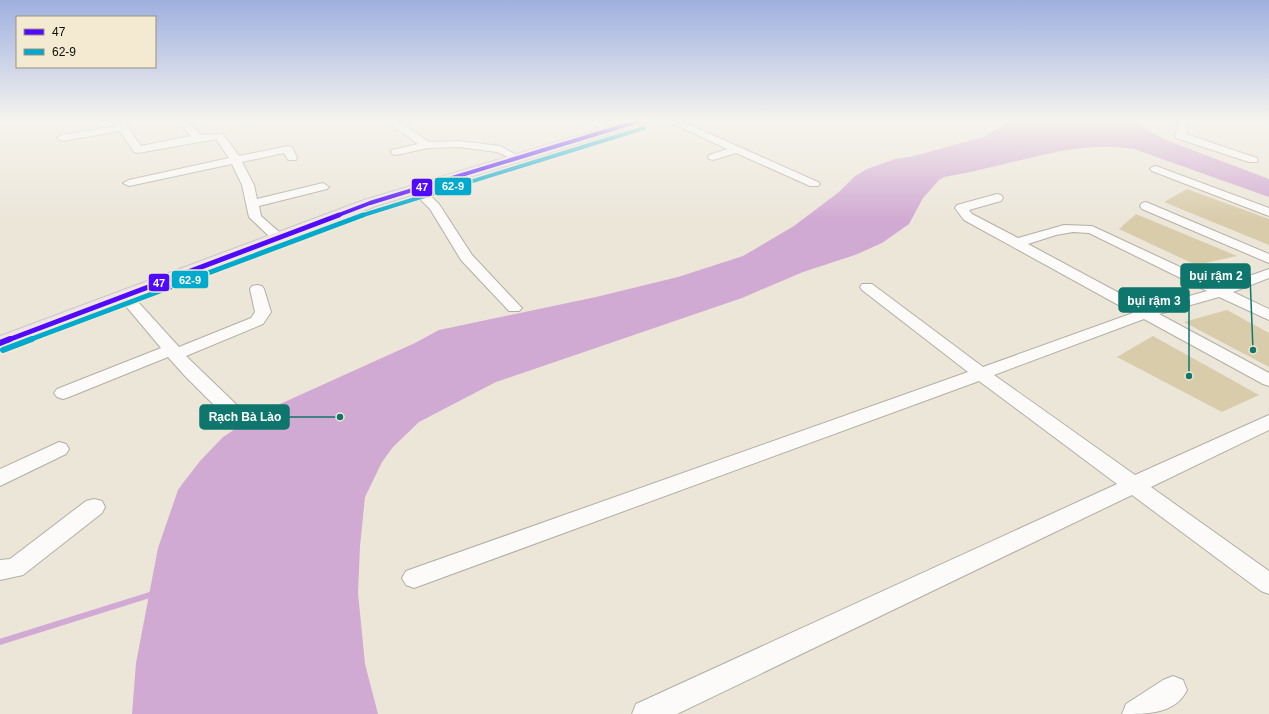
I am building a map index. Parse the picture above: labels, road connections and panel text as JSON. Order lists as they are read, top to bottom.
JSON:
{
  "places": ["bụi rậm 2", "bụi rậm 3", "Rạch Bà Lào"],
  "lines": ["transit line 47", "transit line 62-9"],
  "legend": ["47", "62-9"]
}
